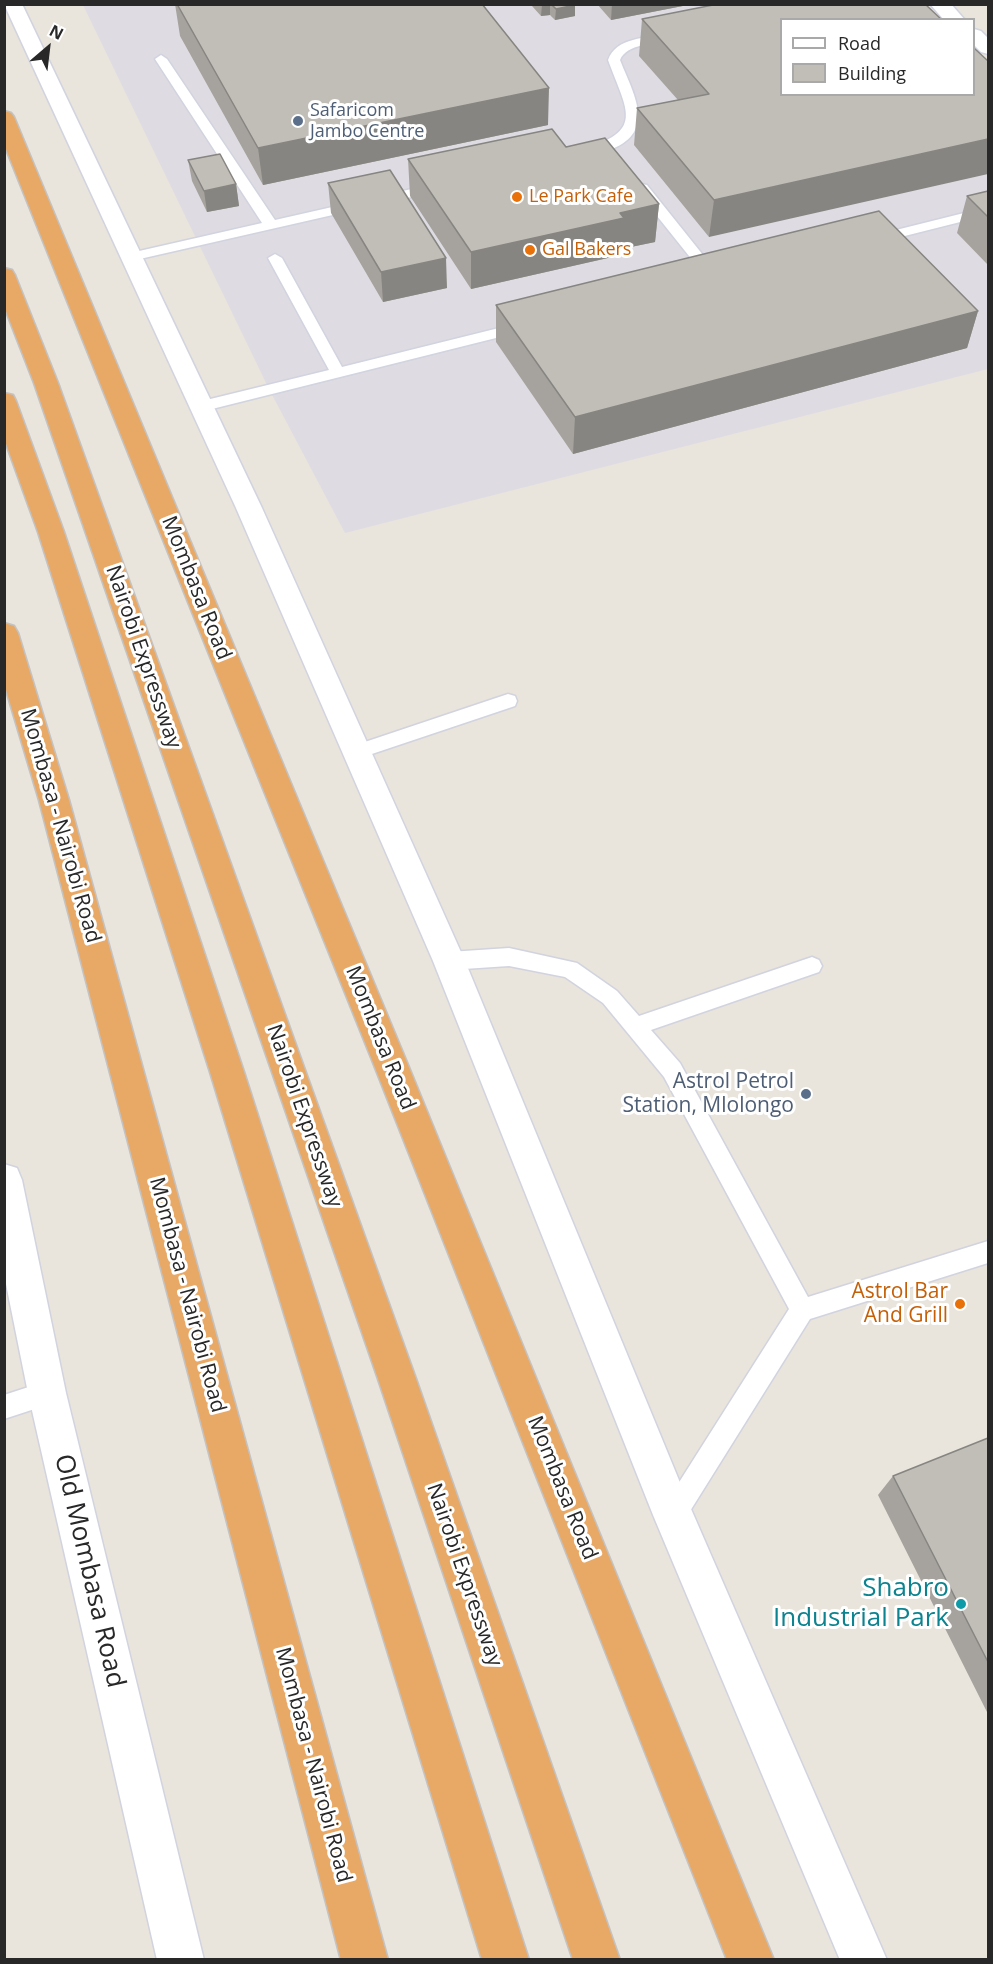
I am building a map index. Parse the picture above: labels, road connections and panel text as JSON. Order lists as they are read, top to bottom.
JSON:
{
  "streets": {
    "highway": ["Mombasa Road", "Nairobi Expressway", "Mombasa - Nairobi Road"],
    "street": ["Old Mombasa Road"]
  },
  "places": [
    "Safaricom Jambo Centre",
    "Le Park Cafe",
    "Gal Bakers",
    "Astrol Petrol Station, Mlolongo",
    "Astrol Bar And Grill",
    "Shabro Industrial Park"
  ],
  "legend": ["Road", "Building"],
  "north": "top right"
}
